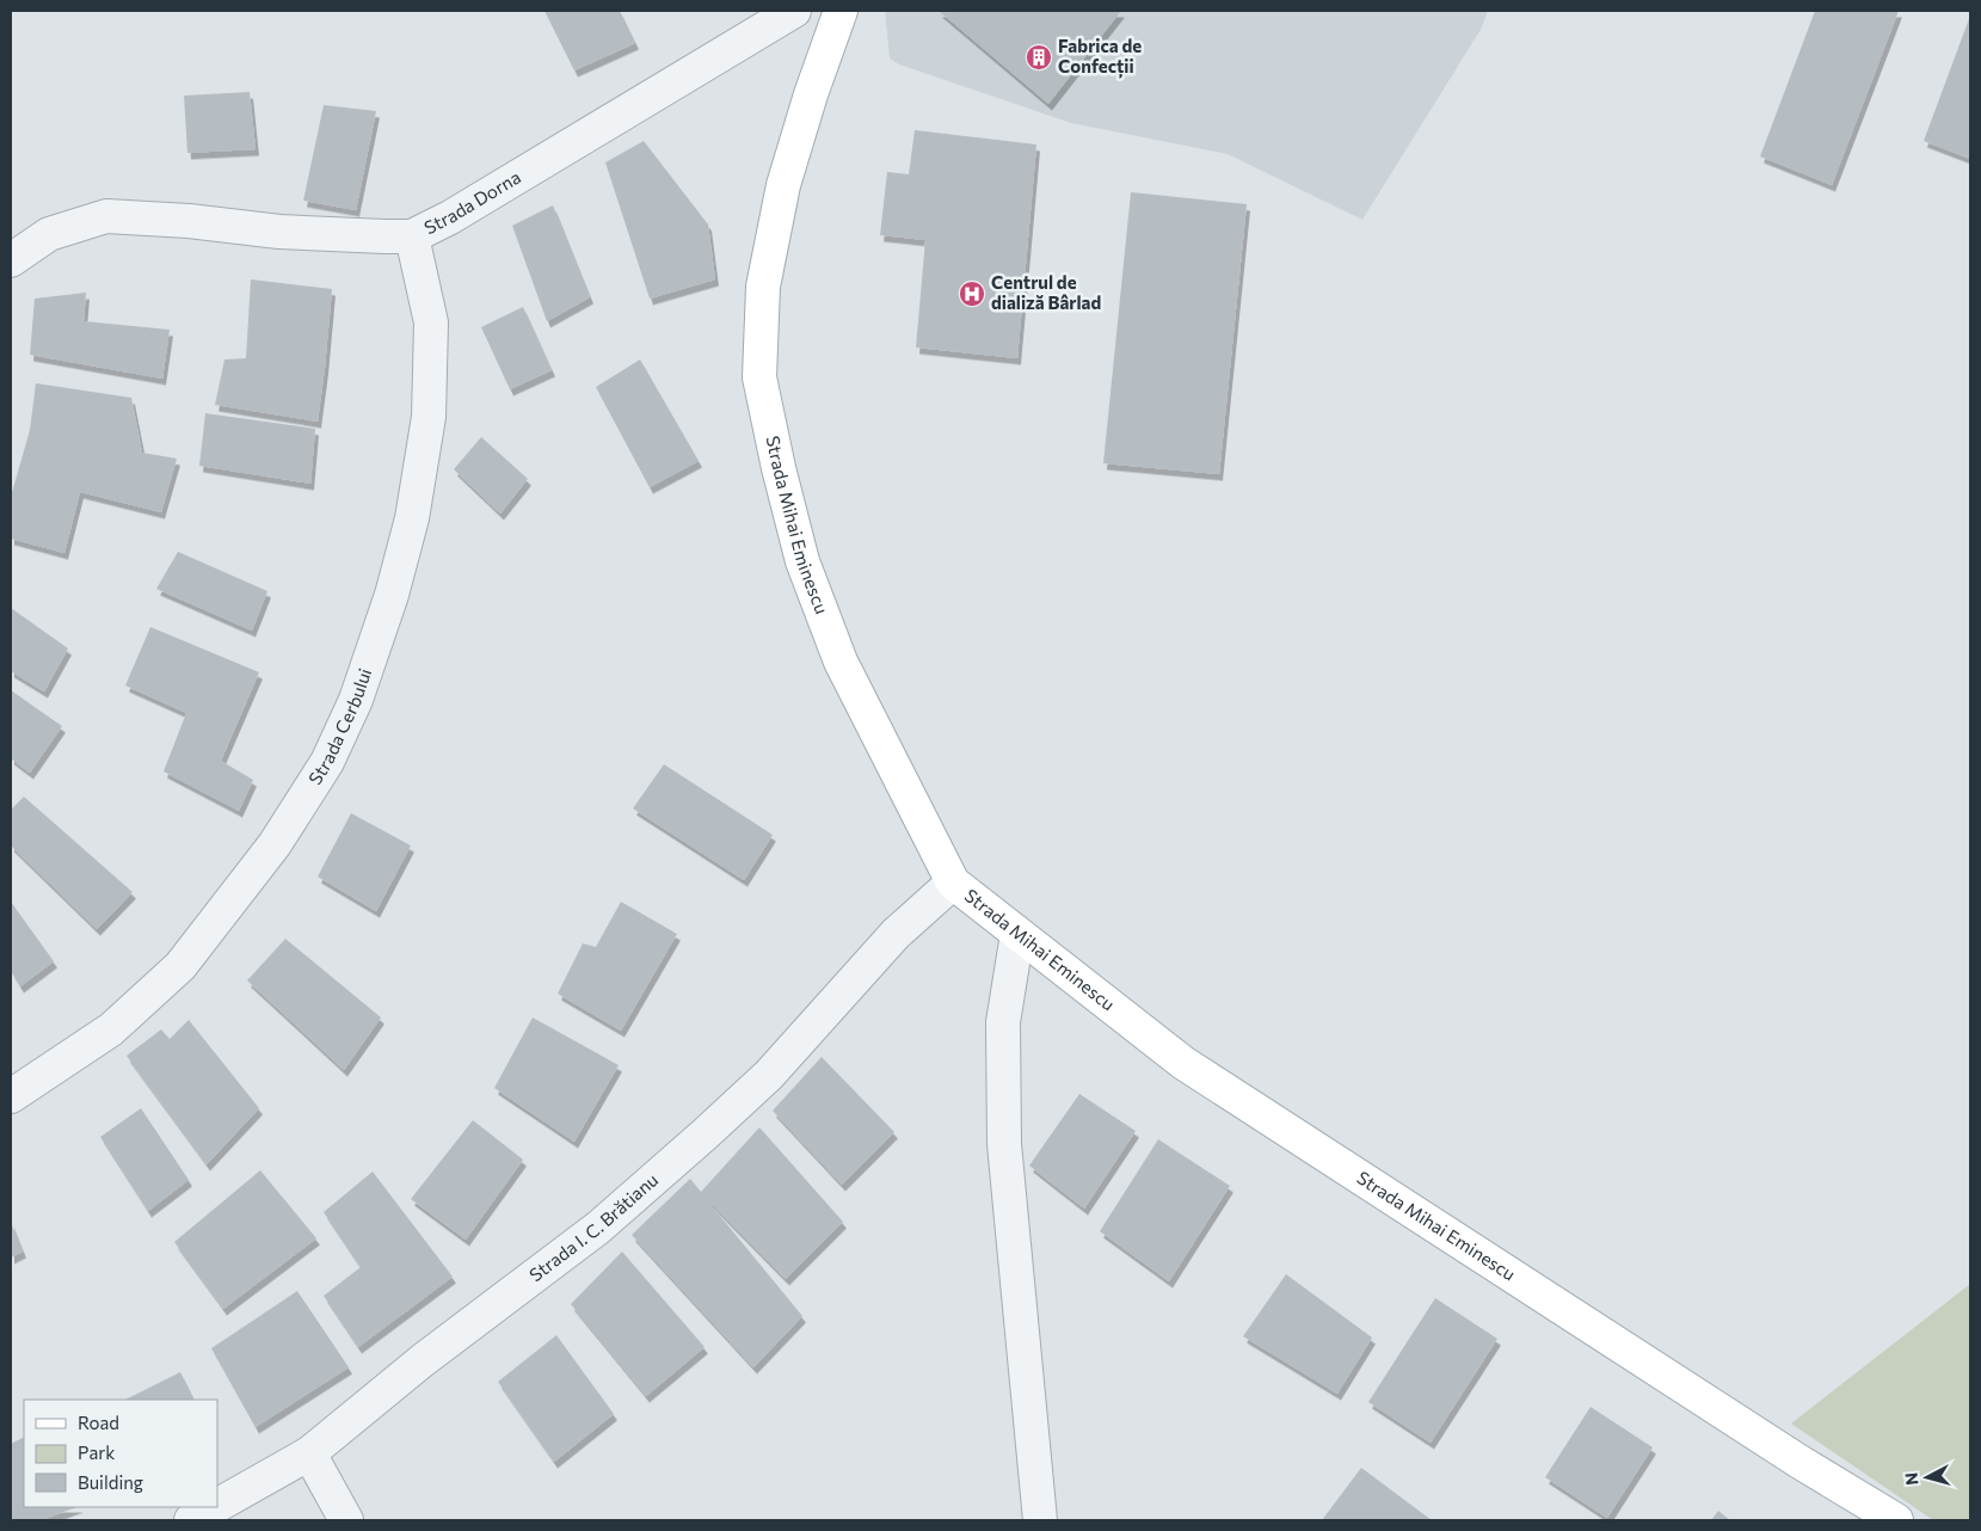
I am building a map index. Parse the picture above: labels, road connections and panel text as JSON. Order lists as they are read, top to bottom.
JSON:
{
  "streets": {
    "main road": ["Strada Mihai Eminescu"],
    "street": ["Strada Dorna", "Strada Cerbului", "Strada I. C. Brătianu"]
  },
  "crossings": [
    ["Strada Dorna", "Strada Cerbului"],
    ["Strada Mihai Eminescu", "Strada I. C. Brătianu"]
  ],
  "places": {
    "building": ["Fabrica de Confecții"],
    "hospital": ["Centrul de dializă Bârlad"]
  },
  "legend": ["Road", "Park", "Building"],
  "north": "left"
}
